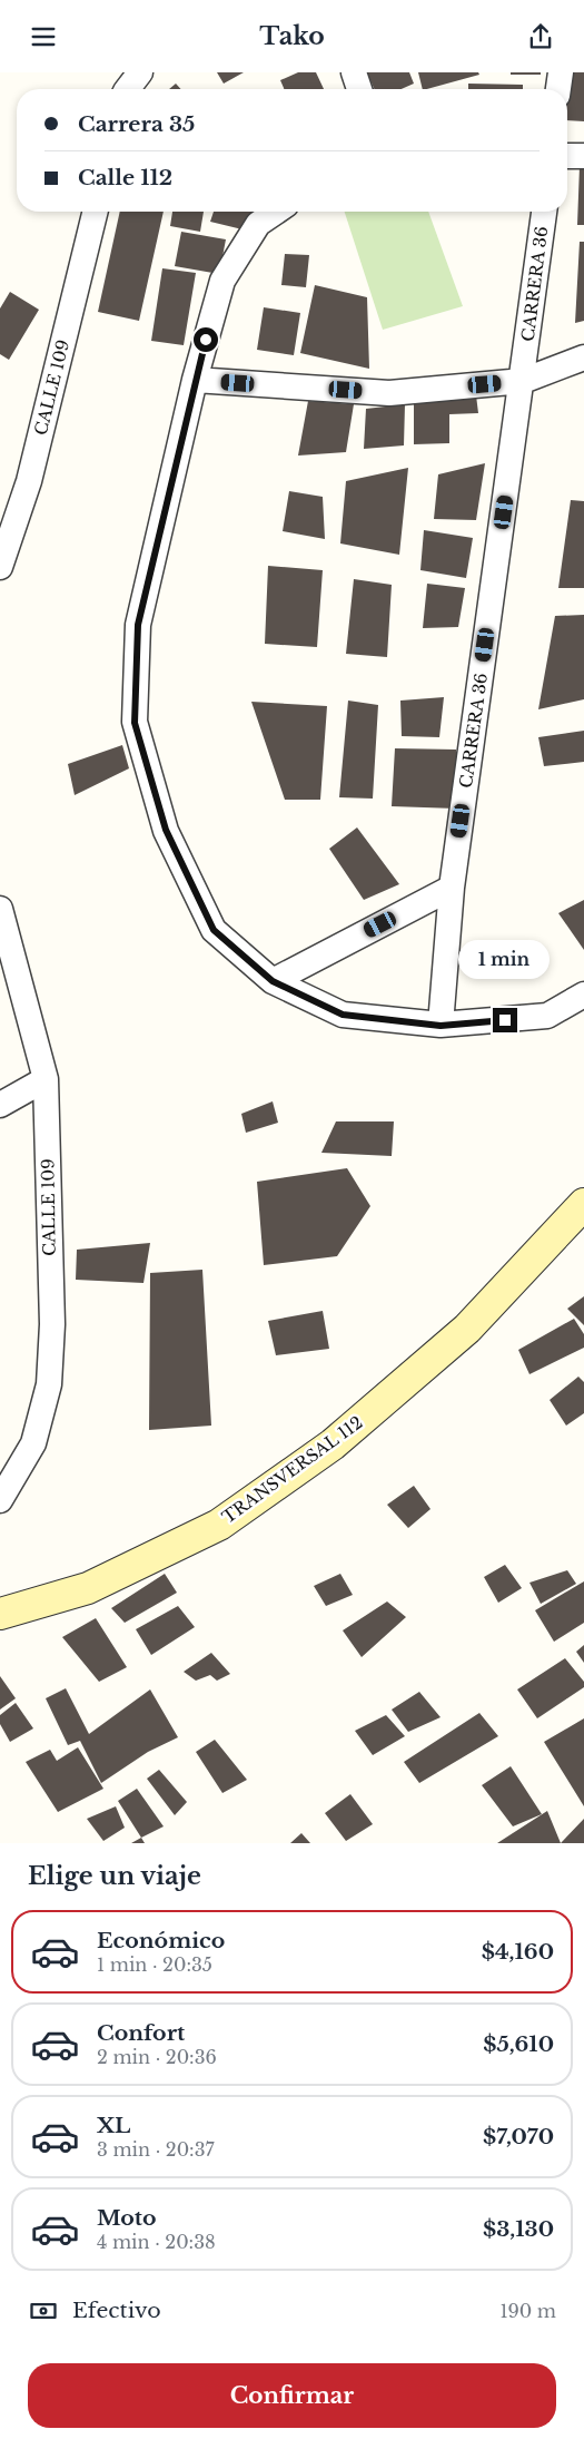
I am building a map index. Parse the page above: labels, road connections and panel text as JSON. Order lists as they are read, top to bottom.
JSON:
{
  "streets": {
    "main road": ["TRANSVERSAL 112"],
    "street": ["CARRERA 36", "CALLE 109"]
  },
  "page": {
    "header": "Tako",
    "banner": ["Carrera 35", "Calle 112"],
    "bubble": "1 min",
    "heading": "Elige un viaje",
    "list": [
      {
        "name": "Económico",
        "note": "1 min · 20:35",
        "value": "$4,160"
      },
      {
        "name": "Confort",
        "note": "2 min · 20:36",
        "value": "$5,610"
      },
      {
        "name": "XL",
        "note": "3 min · 20:37",
        "value": "$7,070"
      },
      {
        "name": "Moto",
        "note": "4 min · 20:38",
        "value": "$3,130"
      }
    ],
    "pay": ["Efectivo", "190 m"],
    "buttons": "Confirmar"
  }
}
